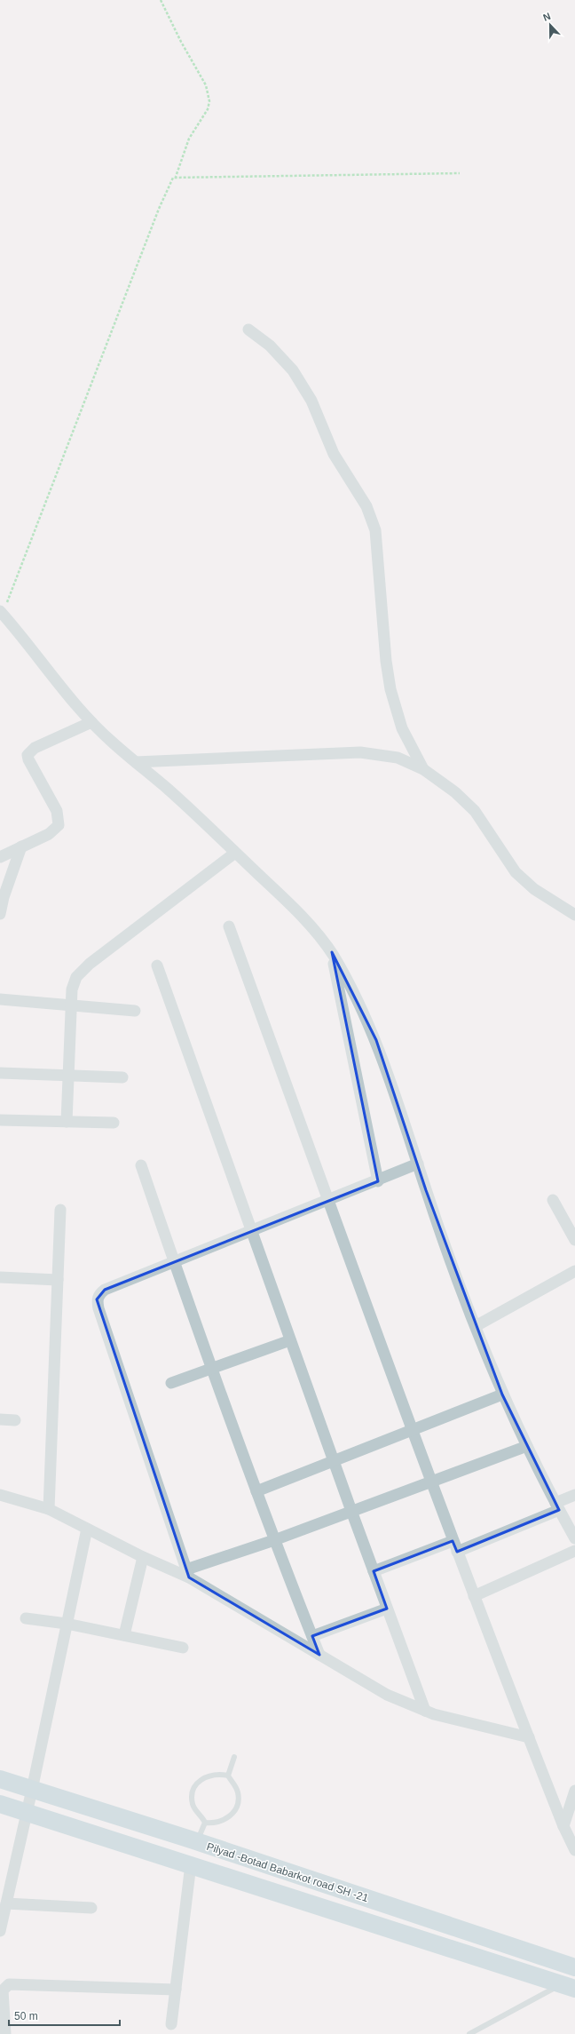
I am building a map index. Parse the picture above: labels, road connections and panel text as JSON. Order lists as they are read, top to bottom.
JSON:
{
  "streets": {
    "main road": ["Pilyad -Botad Babarkot road SH -21"]
  },
  "scale_bar": "50 m",
  "north": "top"
}
